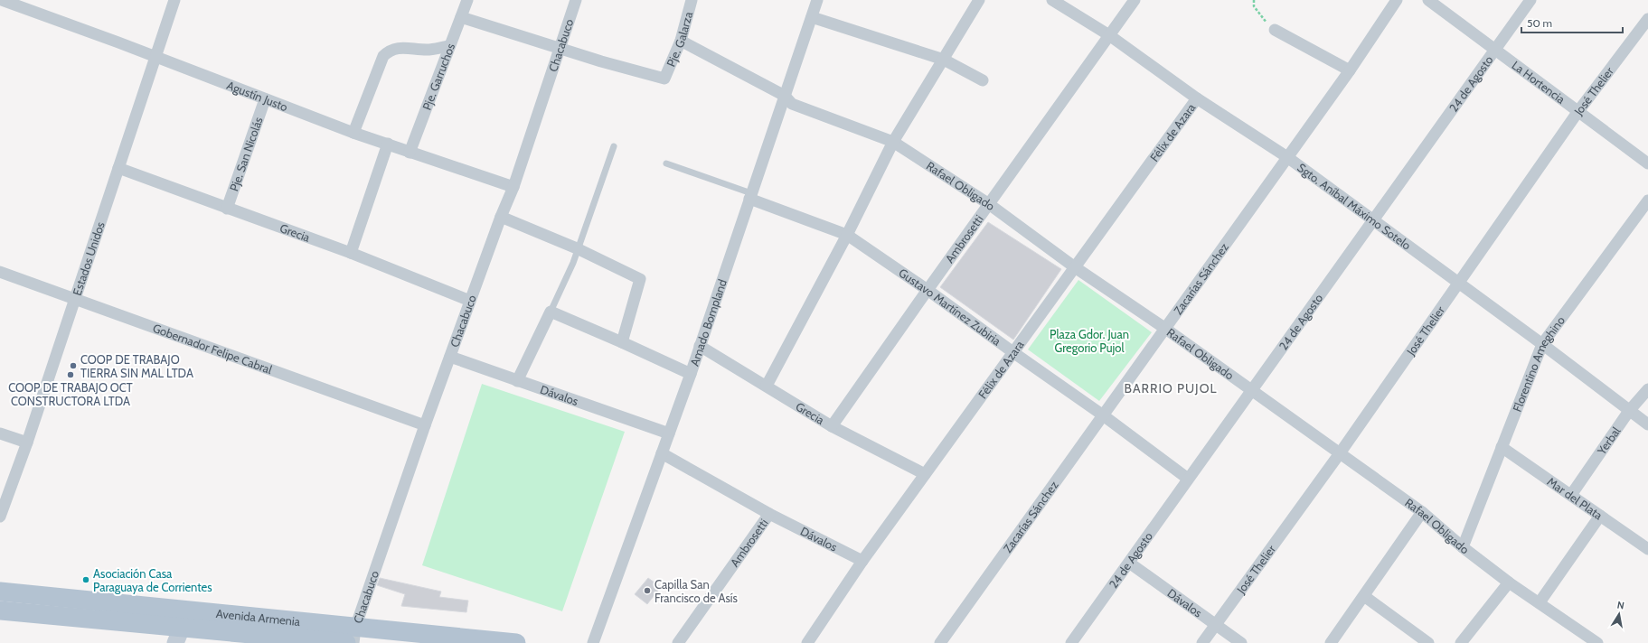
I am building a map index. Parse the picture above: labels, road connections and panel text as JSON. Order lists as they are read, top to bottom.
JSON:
{
  "streets": {
    "main road": ["Avenida Armenia"],
    "street": [
      "Pje. Galarza",
      "Chacabuco",
      "Pje. Garruchos",
      "La Hortencia",
      "24 de Agosto",
      "José Thelier",
      "Agustín Justo",
      "Félix de Azara",
      "Pje. San Nicolás",
      "Rafael Obligado",
      "Sgto. Aníbal Máximo Sotelo",
      "Grecia",
      "Ambrosetti",
      "Estados Unidos",
      "Zacarías Sánchez",
      "Gustavo Martínez Zubiria",
      "Amado Bompland",
      "Gobernador Felipe Cabral",
      "Florentino Ameghino",
      "Dávalos",
      "Yerbal",
      "Mar del Plata"
    ]
  },
  "crossings": [
    ["Pje. Galarza", "Chacabuco"],
    ["Chacabuco", "Agustín Justo"],
    ["Chacabuco", "Grecia"],
    ["Chacabuco", "Gobernador Felipe Cabral"],
    ["Chacabuco", "Dávalos"],
    ["Chacabuco", "Avenida Armenia"],
    ["Pje. Garruchos", "Agustín Justo"],
    ["La Hortencia", "24 de Agosto"],
    ["La Hortencia", "José Thelier"],
    ["24 de Agosto", "Rafael Obligado"],
    ["24 de Agosto", "Sgto. Aníbal Máximo Sotelo"],
    ["24 de Agosto", "Gustavo Martínez Zubiria"],
    ["24 de Agosto", "Dávalos"],
    ["José Thelier", "Rafael Obligado"],
    ["José Thelier", "Sgto. Aníbal Máximo Sotelo"],
    ["José Thelier", "Dávalos"],
    ["Agustín Justo", "Pje. San Nicolás"],
    ["Agustín Justo", "Estados Unidos"],
    ["Félix de Azara", "Rafael Obligado"],
    ["Félix de Azara", "Sgto. Aníbal Máximo Sotelo"],
    ["Félix de Azara", "Grecia"],
    ["Félix de Azara", "Gustavo Martínez Zubiria"],
    ["Félix de Azara", "Dávalos"],
    ["Pje. San Nicolás", "Grecia"],
    ["Rafael Obligado", "Ambrosetti"],
    ["Rafael Obligado", "Zacarías Sánchez"],
    ["Rafael Obligado", "Amado Bompland"],
    ["Rafael Obligado", "Florentino Ameghino"],
    ["Sgto. Aníbal Máximo Sotelo", "Ambrosetti"],
    ["Sgto. Aníbal Máximo Sotelo", "Zacarías Sánchez"],
    ["Sgto. Aníbal Máximo Sotelo", "Florentino Ameghino"],
    ["Sgto. Aníbal Máximo Sotelo", "Yerbal"],
    ["Grecia", "Ambrosetti"],
    ["Grecia", "Estados Unidos"],
    ["Grecia", "Amado Bompland"],
    ["Ambrosetti", "Gustavo Martínez Zubiria"],
    ["Ambrosetti", "Dávalos"],
    ["Estados Unidos", "Gobernador Felipe Cabral"],
    ["Zacarías Sánchez", "Gustavo Martínez Zubiria"],
    ["Gustavo Martínez Zubiria", "Amado Bompland"],
    ["Amado Bompland", "Dávalos"],
    ["Florentino Ameghino", "Mar del Plata"],
    ["Yerbal", "Mar del Plata"]
  ],
  "districts": ["BARRIO PUJOL"],
  "parks": ["Plaza Gdor. Juan Gregorio Pujol"],
  "places": [
    "COOP DE TRABAJO TIERRA SIN MAL LTDA",
    "COOP DE TRABAJO OCT CONSTRUCTORA LTDA",
    "Asociación Casa Paraguaya de Corrientes",
    "Capilla San Francisco de Asís"
  ],
  "scale_bar": "50 m",
  "north": "top"
}
